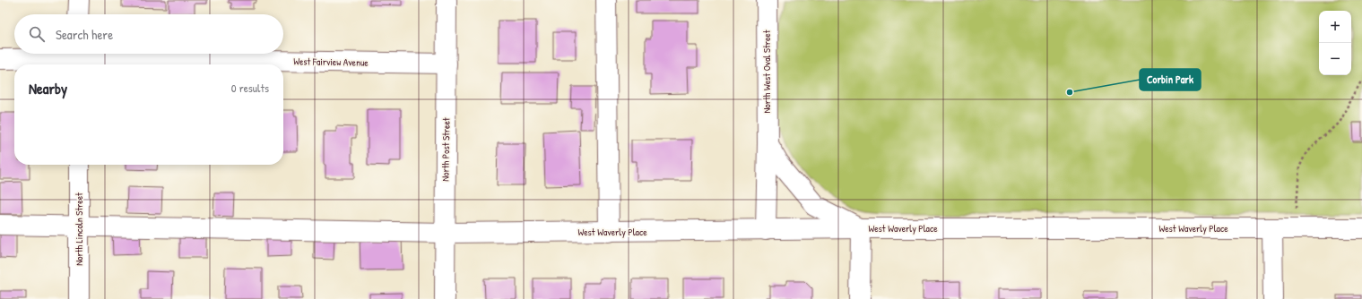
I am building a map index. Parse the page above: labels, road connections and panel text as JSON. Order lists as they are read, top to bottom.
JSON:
{
  "streets": {
    "street": [
      "West Fairview Avenue",
      "North West Oval Street",
      "North Post Street",
      "West Waverly Place",
      "North Lincoln Street"
    ]
  },
  "crossings": [
    ["West Fairview Avenue", "North Post Street"],
    ["North West Oval Street", "West Waverly Place"],
    ["North Post Street", "West Waverly Place"],
    ["West Waverly Place", "North Lincoln Street"]
  ],
  "places": ["Corbin Park"],
  "page": {
    "map_buttons": ["+", "−"],
    "search": "Search here",
    "heading": ["Nearby", "0 results"]
  }
}
